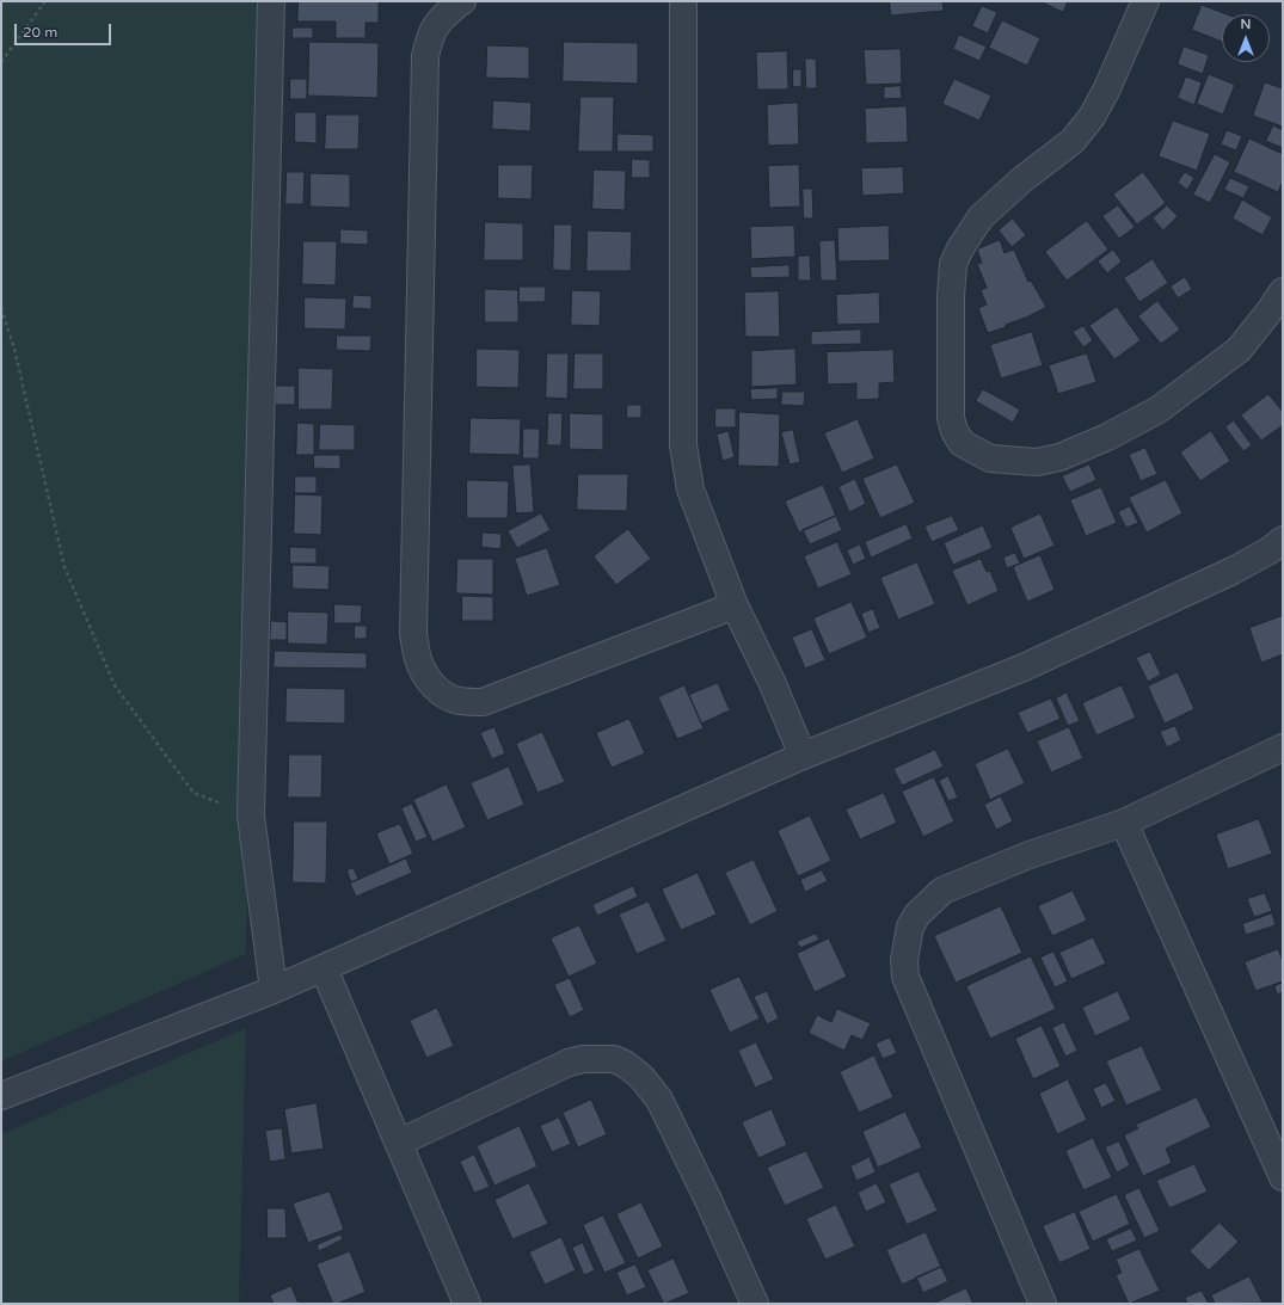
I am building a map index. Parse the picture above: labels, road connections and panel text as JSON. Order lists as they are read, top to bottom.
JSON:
{
  "scale_bar": "20 m",
  "north": "top"
}
